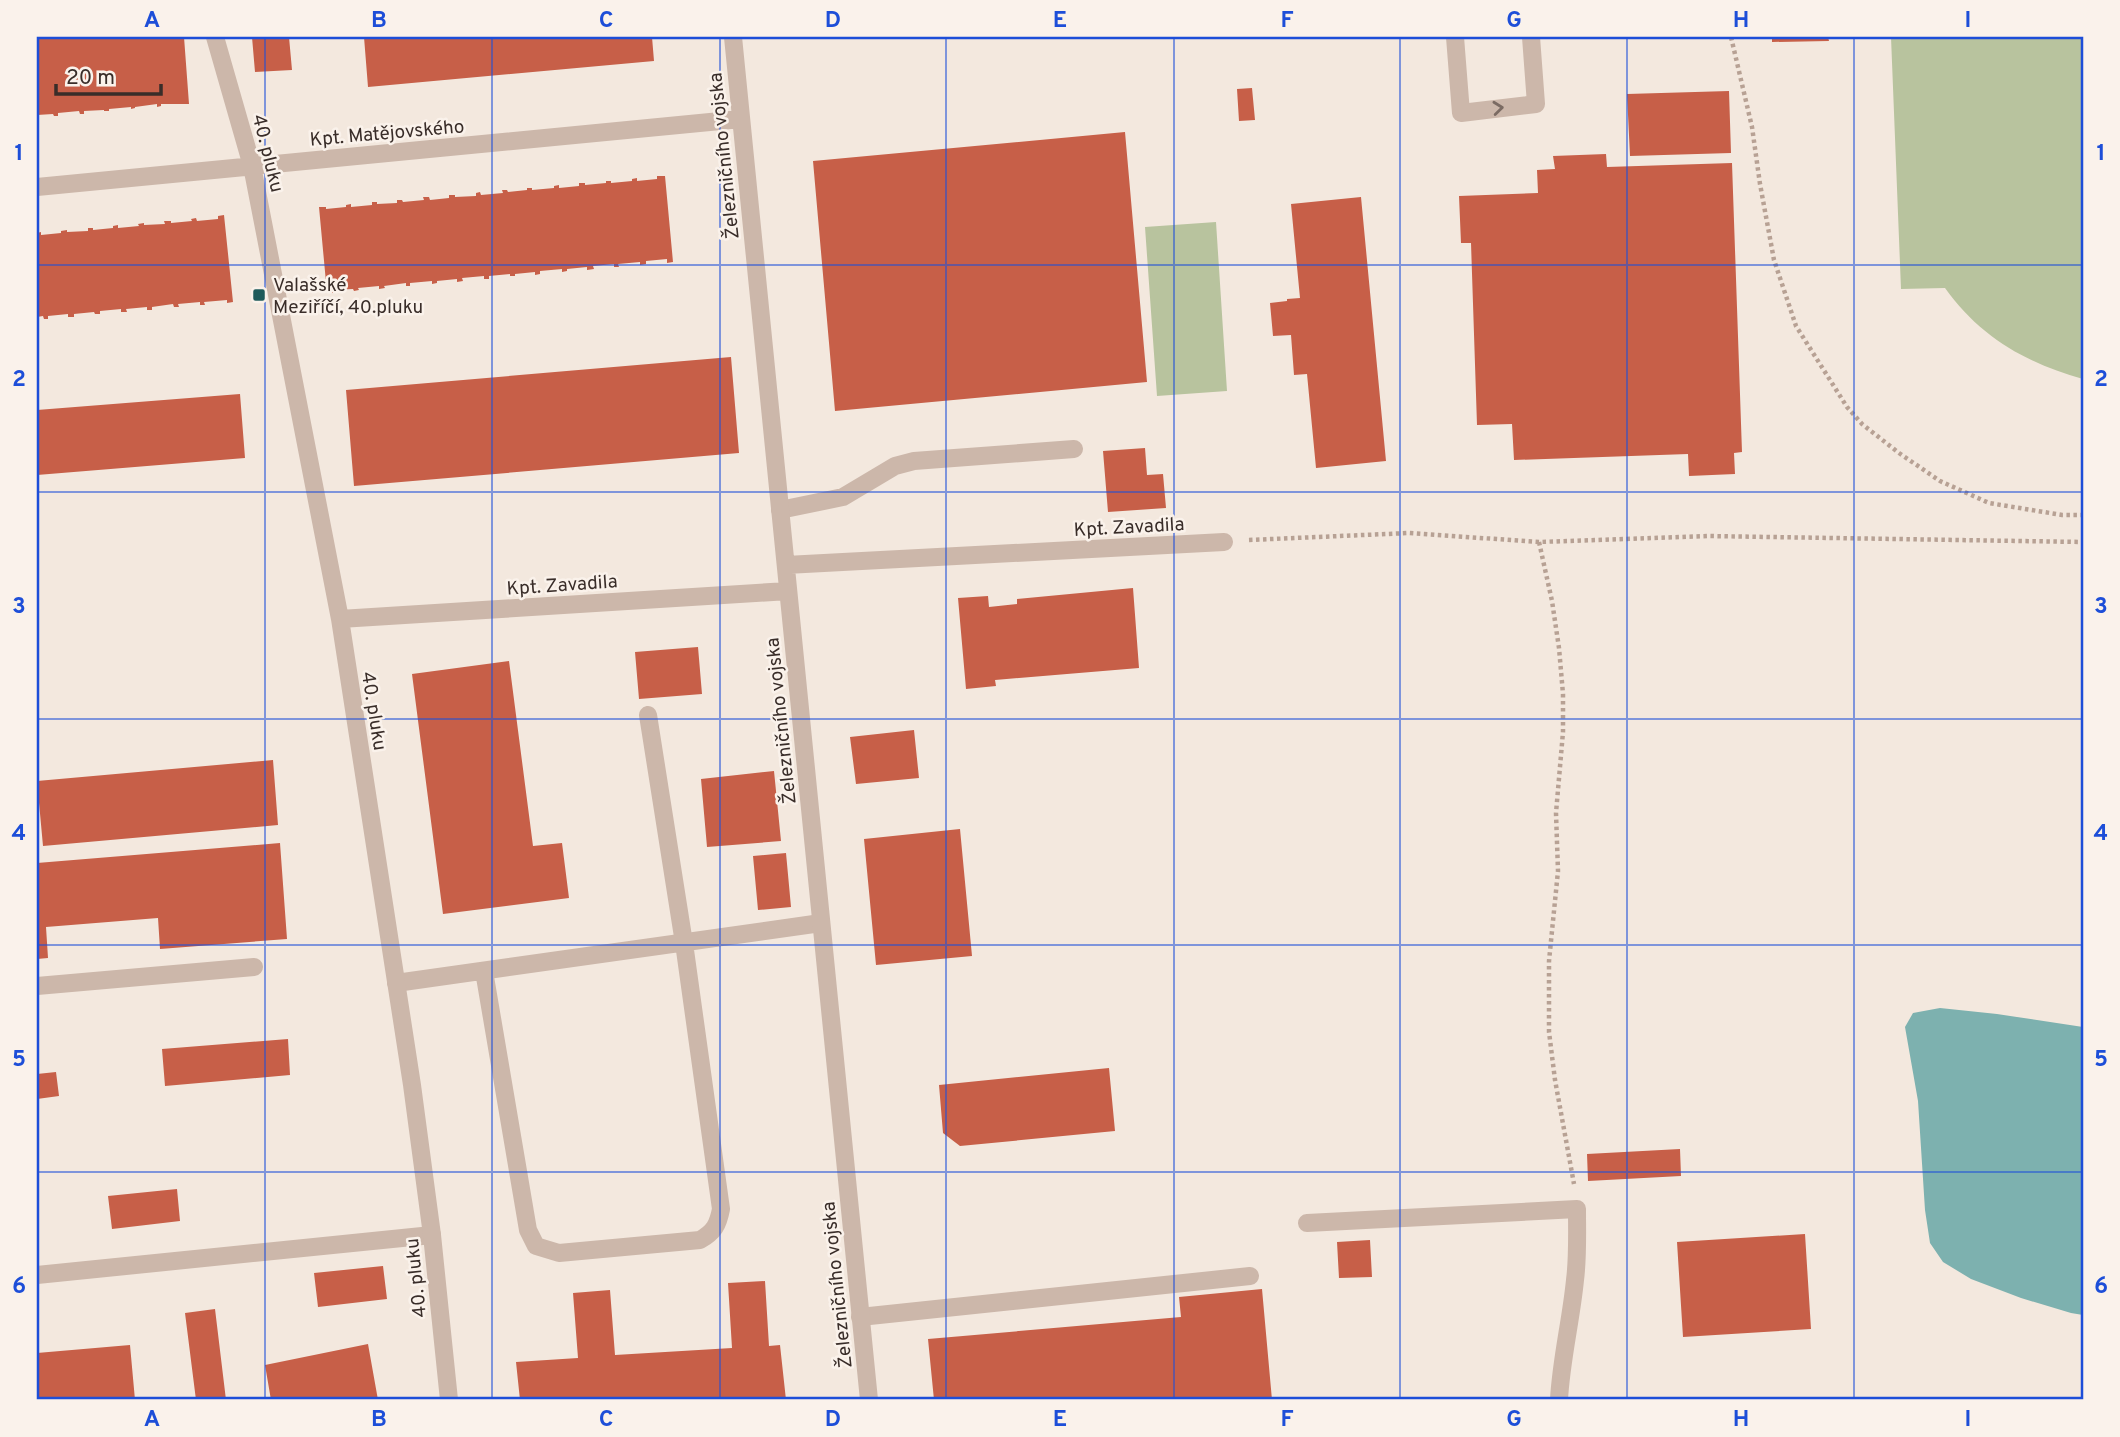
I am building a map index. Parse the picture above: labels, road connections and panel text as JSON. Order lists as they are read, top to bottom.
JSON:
{
  "streets": {
    "street": [
      "Kpt. Matějovského",
      "40. pluku",
      "Železničního vojska",
      "Kpt. Zavadila"
    ]
  },
  "crossings": [
    ["Kpt. Matějovského", "40. pluku"],
    ["Kpt. Matějovského", "Železničního vojska"],
    ["40. pluku", "Kpt. Zavadila"],
    ["Železničního vojska", "Kpt. Zavadila"]
  ],
  "places": {
    "transit": ["Valašské Meziříčí, 40.pluku"]
  },
  "scale_bar": "20 m",
  "grid": {
    "columns": [
      "A",
      "B",
      "C",
      "D",
      "E",
      "F",
      "G",
      "H",
      "I"
    ],
    "rows": [
      "1",
      "2",
      "3",
      "4",
      "5",
      "6"
    ]
  }
}
